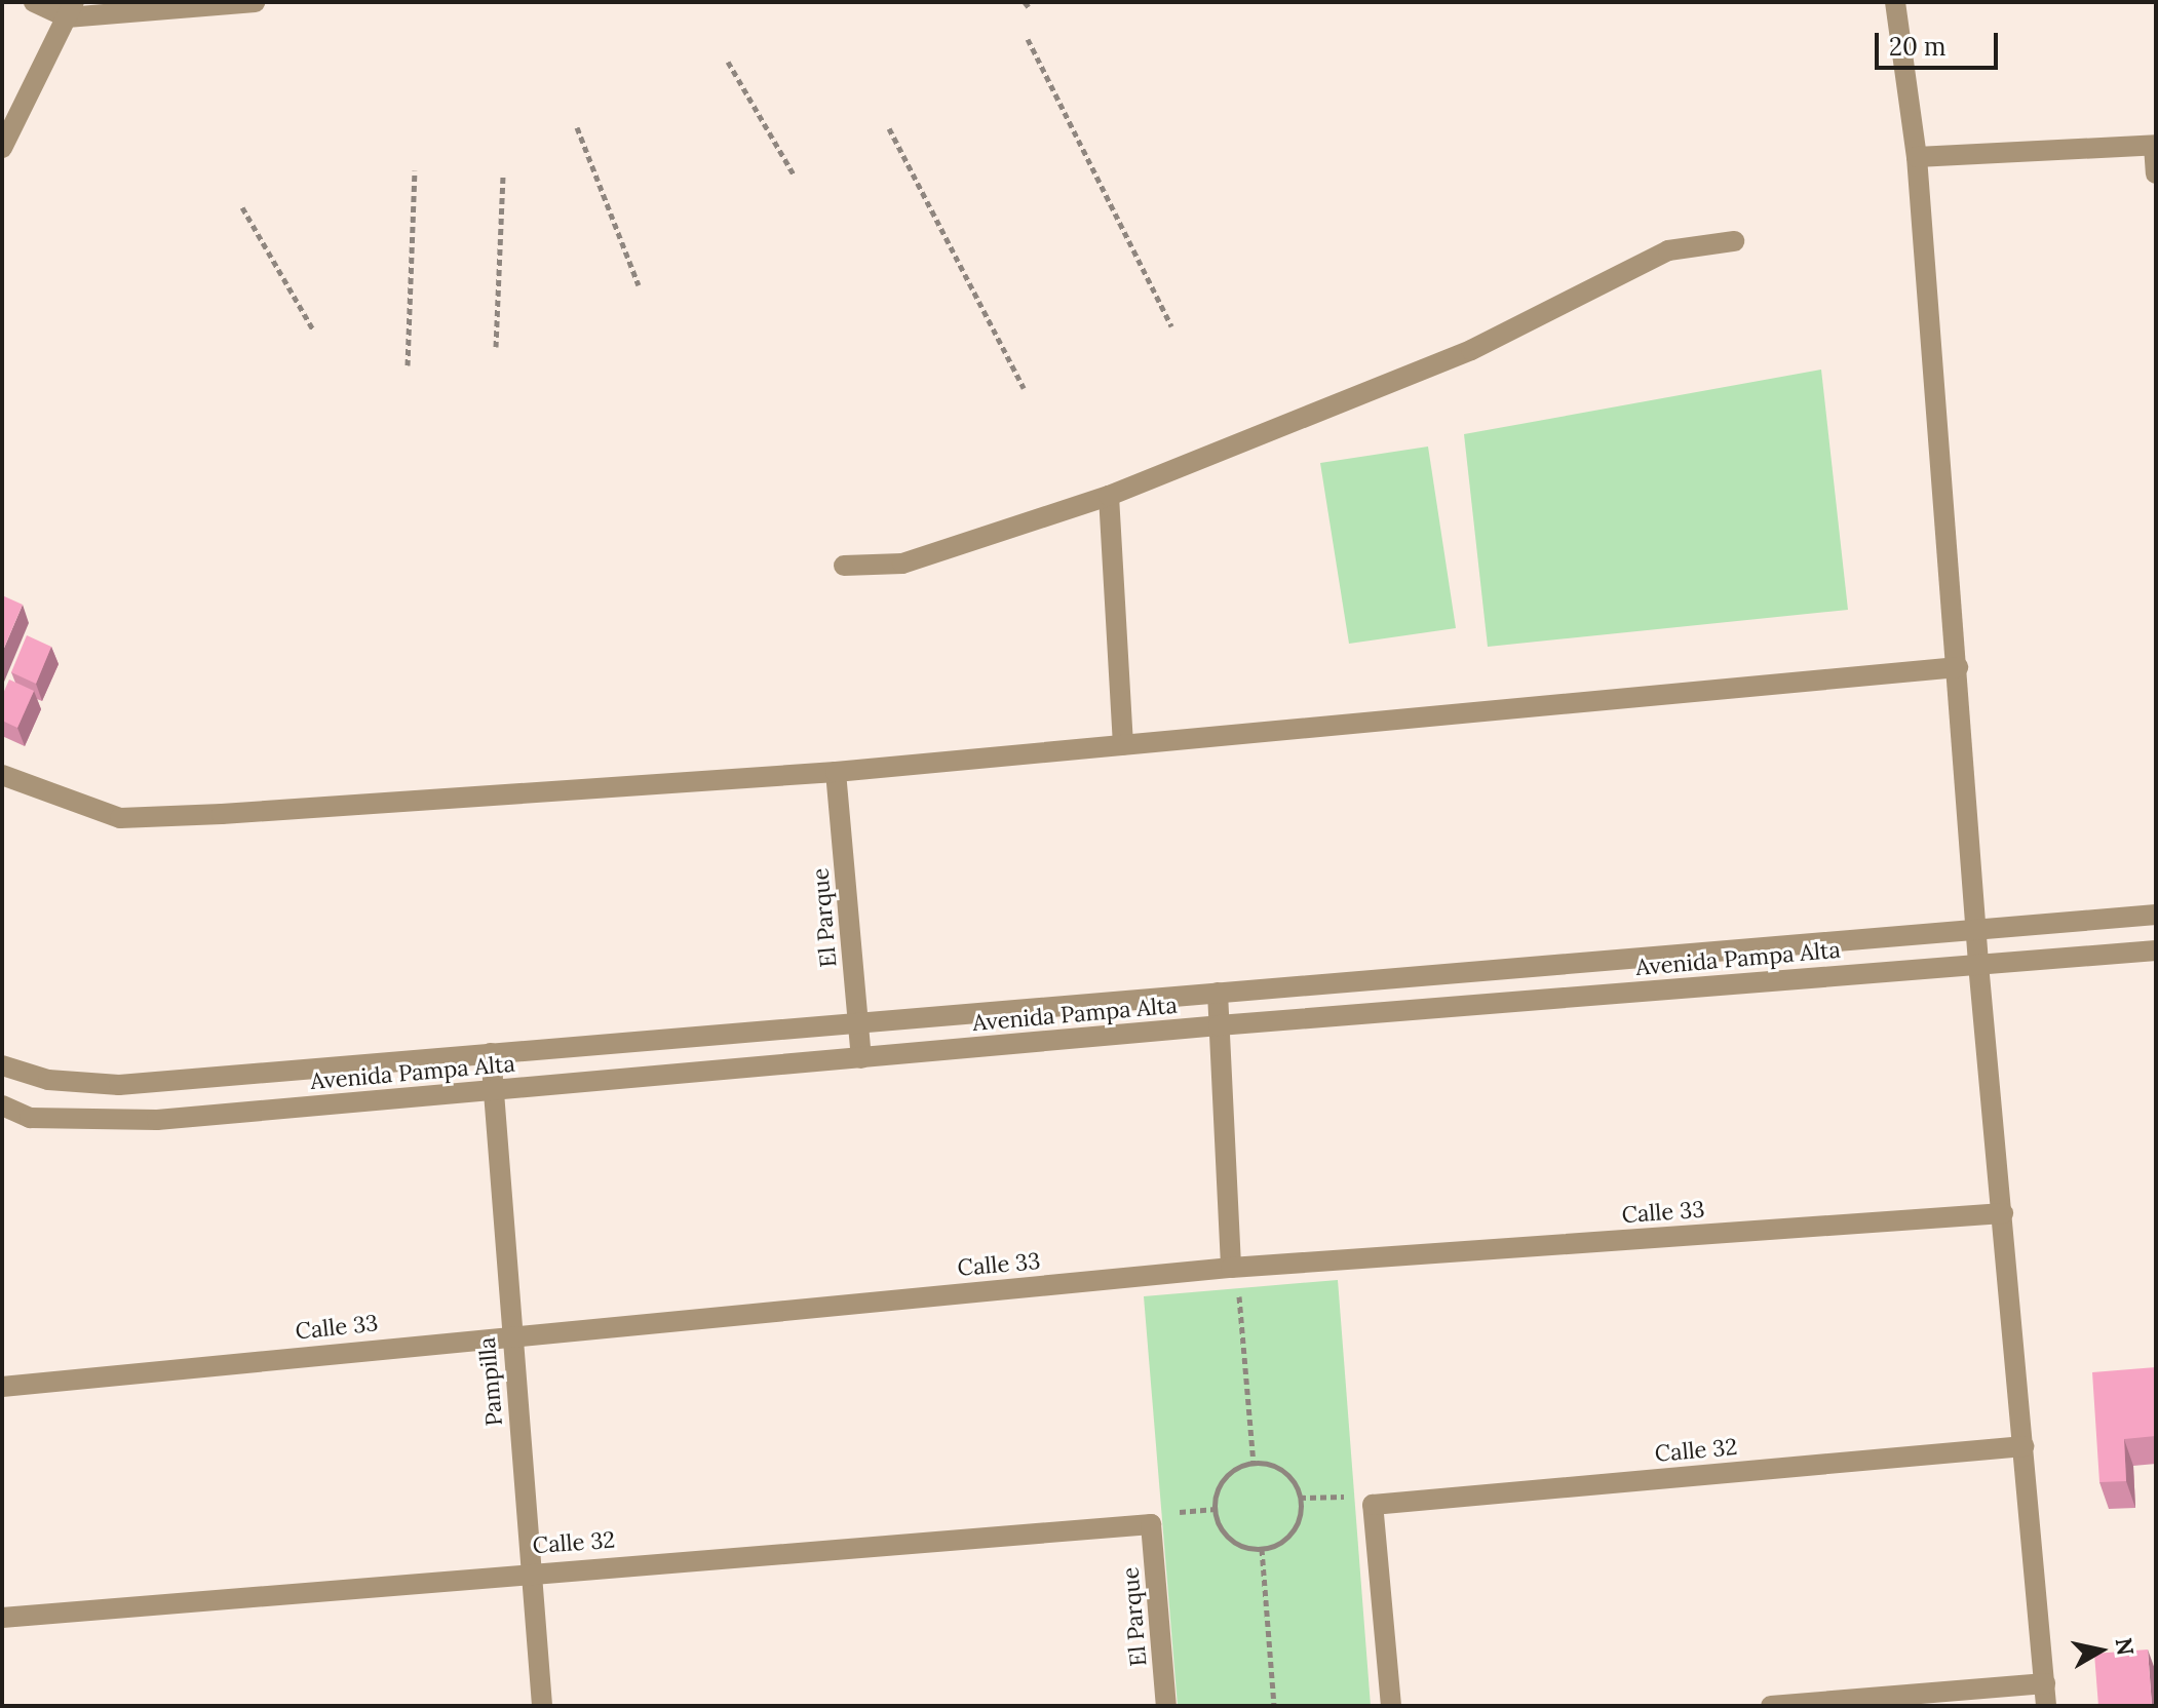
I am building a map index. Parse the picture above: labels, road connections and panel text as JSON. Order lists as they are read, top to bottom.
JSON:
{
  "streets": {
    "street": [
      "El Parque",
      "Avenida Pampa Alta",
      "Calle 33",
      "Pampilla",
      "Calle 32"
    ]
  },
  "crossings": [
    ["El Parque", "Avenida Pampa Alta"],
    ["El Parque", "Calle 32"],
    ["Avenida Pampa Alta", "Pampilla"],
    ["Calle 33", "Pampilla"],
    ["Pampilla", "Calle 32"]
  ],
  "scale_bar": "20 m",
  "north": "right"
}
